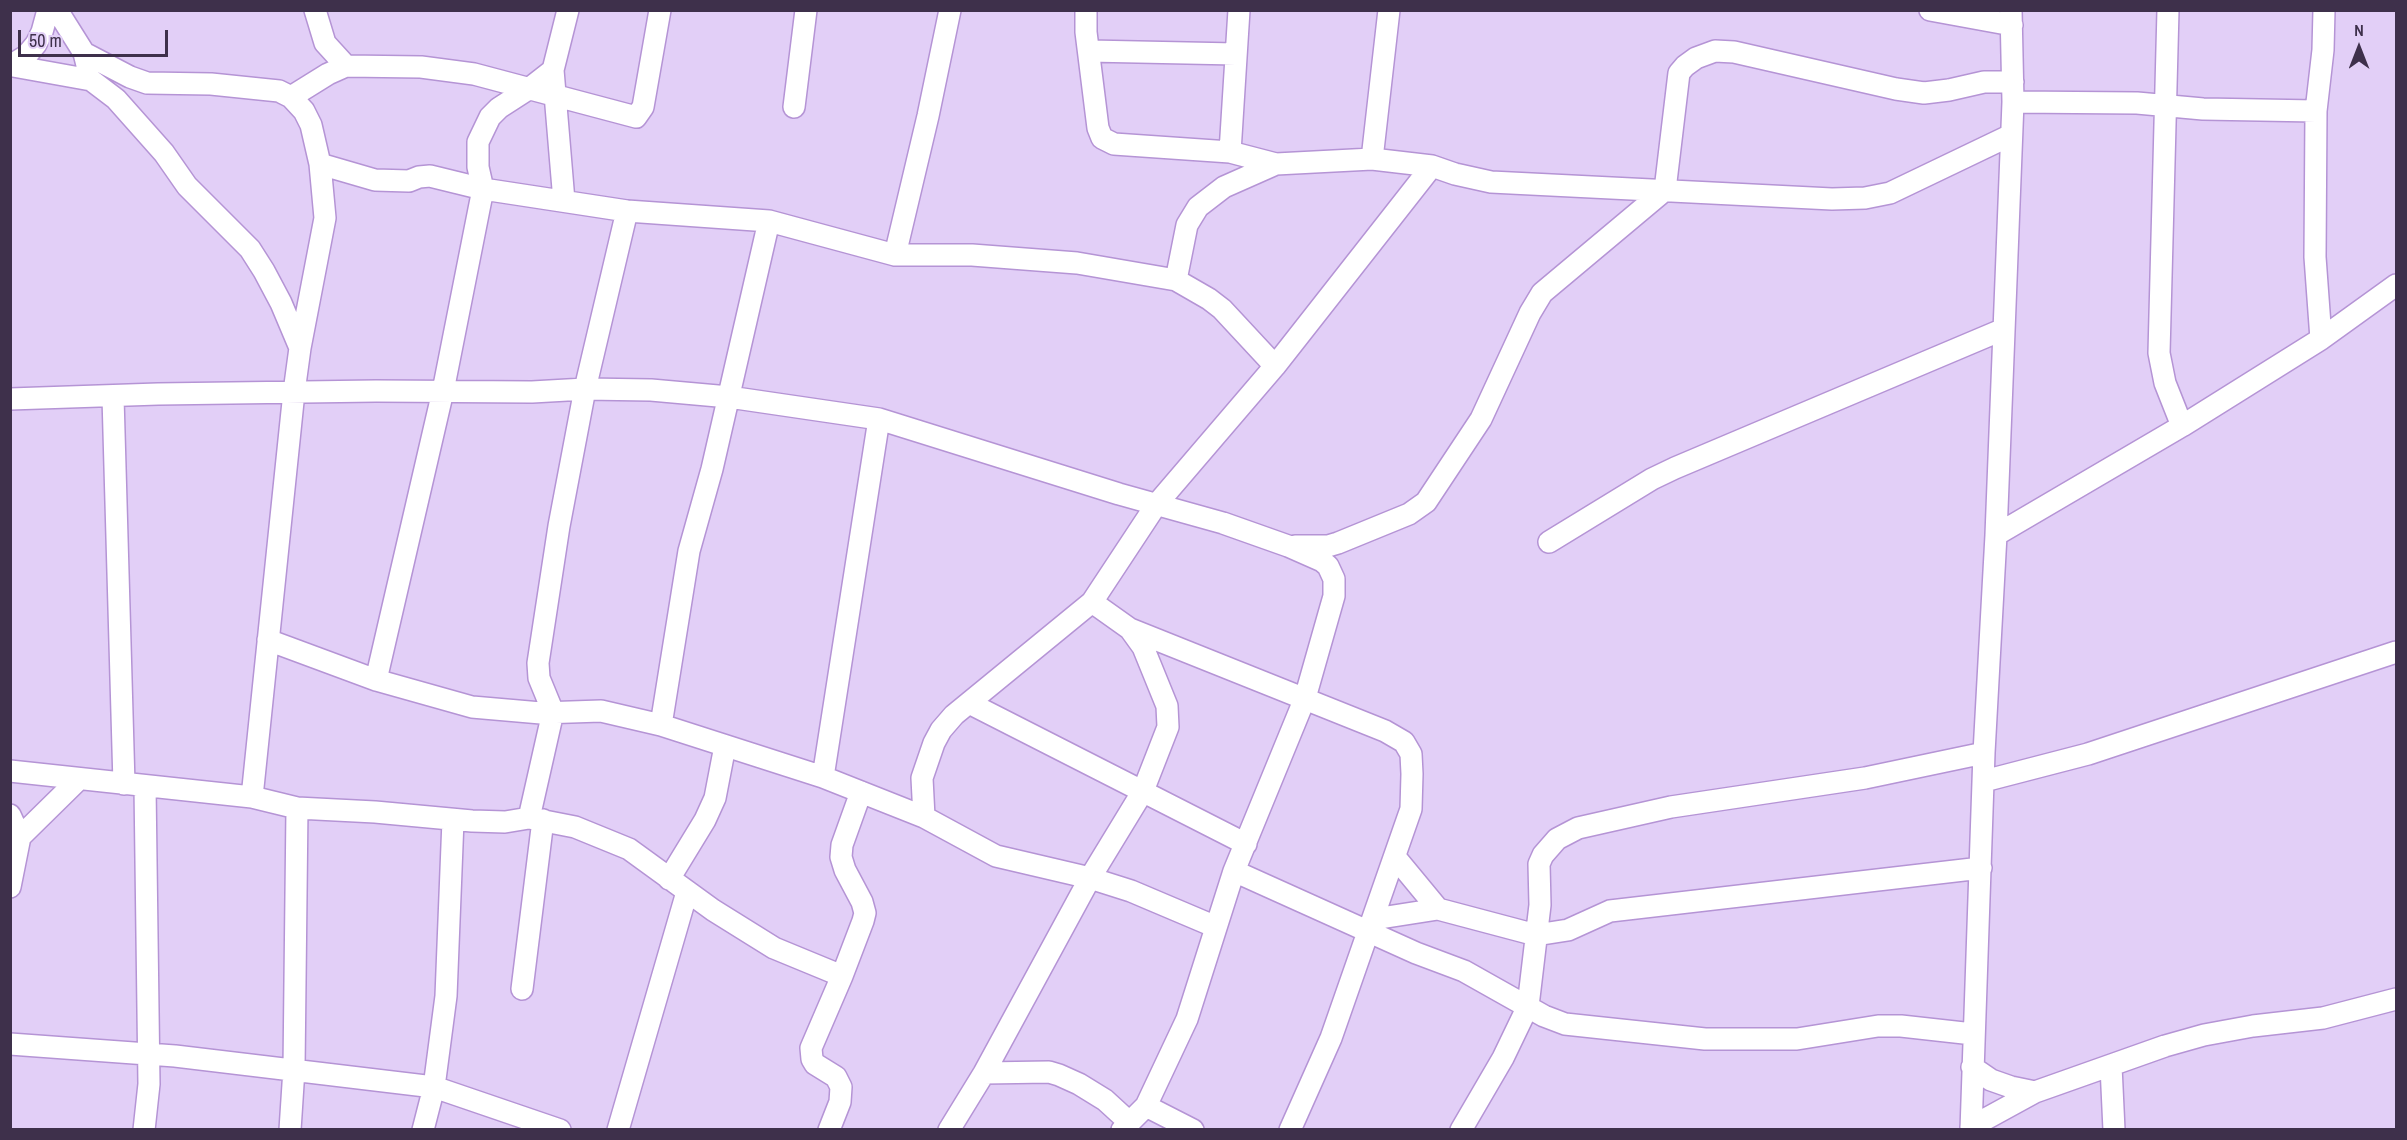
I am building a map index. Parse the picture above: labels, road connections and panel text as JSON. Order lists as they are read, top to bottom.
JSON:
{
  "scale_bar": "50 m",
  "north": "top"
}
